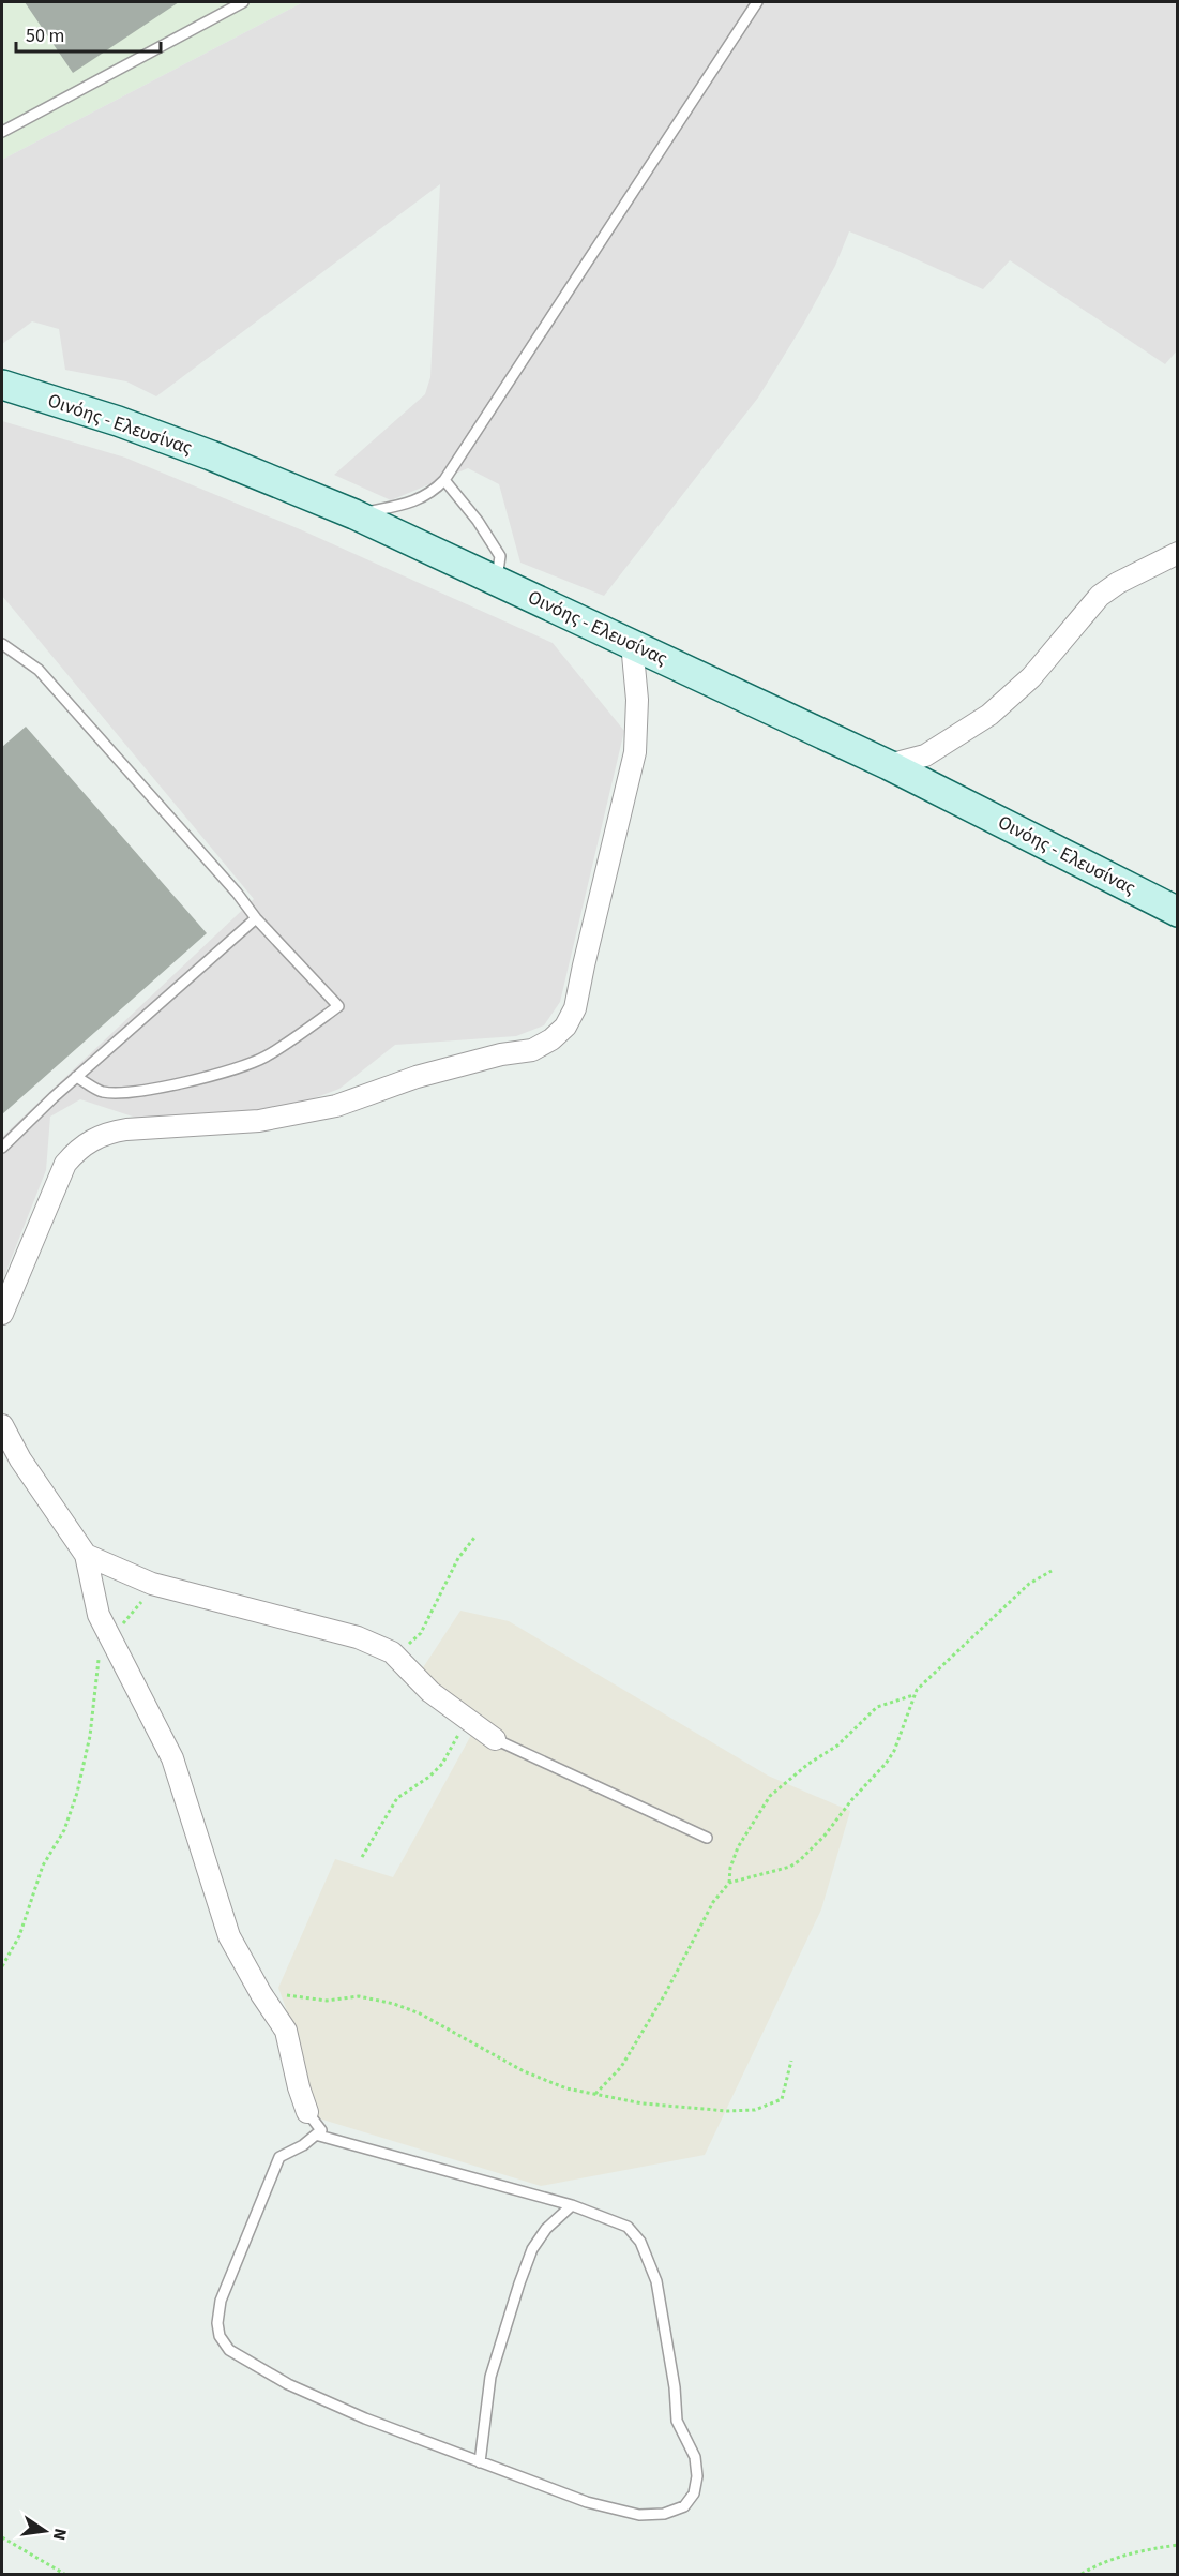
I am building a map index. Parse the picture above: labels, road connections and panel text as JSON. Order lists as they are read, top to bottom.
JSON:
{
  "streets": {
    "main road": ["Οινόης - Ελευσίνας"]
  },
  "scale_bar": "50 m",
  "north": "right"
}
